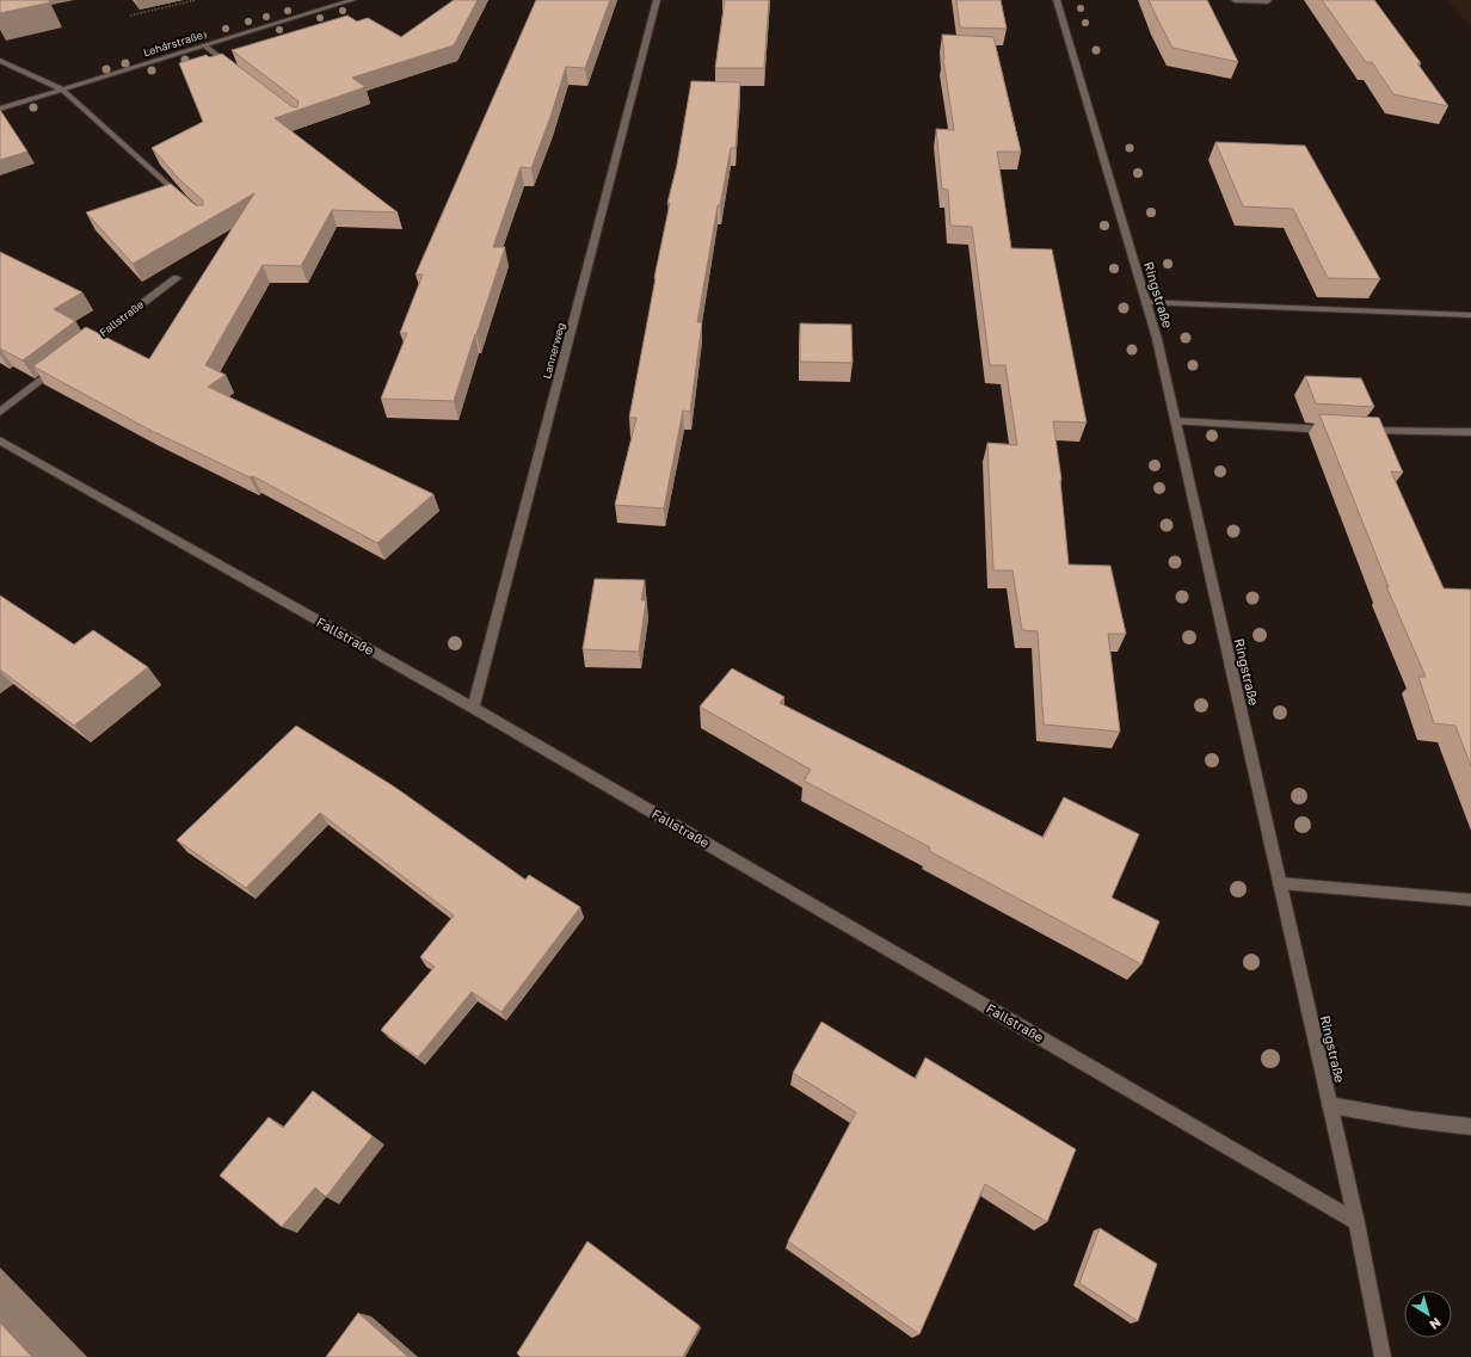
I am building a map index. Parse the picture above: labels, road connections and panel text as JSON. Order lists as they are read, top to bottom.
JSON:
{
  "streets": {
    "street": [
      "Lehárstraße",
      "Ringstraße",
      "Fallstraße",
      "Lannerweg"
    ]
  },
  "crossings": [
    ["Ringstraße", "Fallstraße"],
    ["Fallstraße", "Lannerweg"]
  ],
  "north": "bottom right"
}
